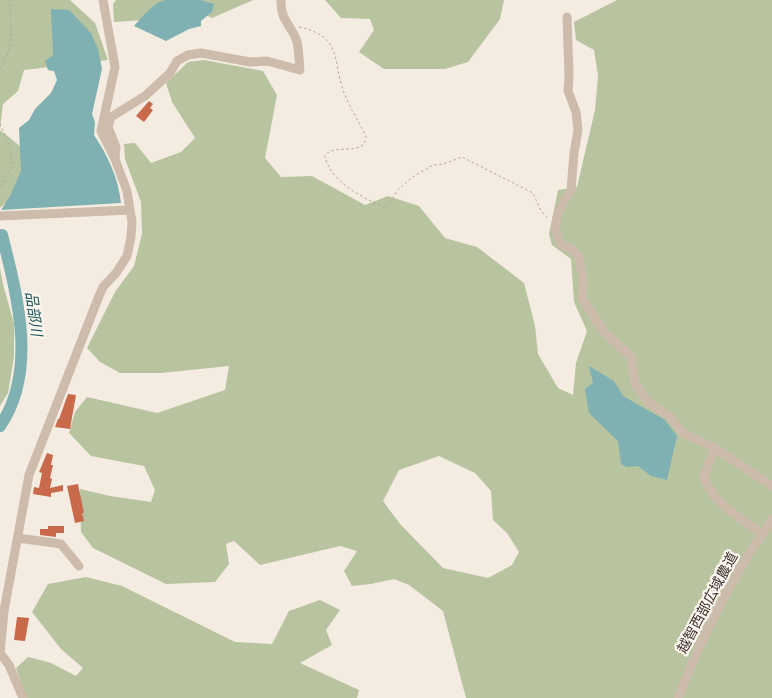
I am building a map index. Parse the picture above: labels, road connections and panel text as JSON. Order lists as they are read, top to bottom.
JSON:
{
  "streets": {
    "street": ["越智西部広域農道"]
  },
  "water": ["品部川"]
}
